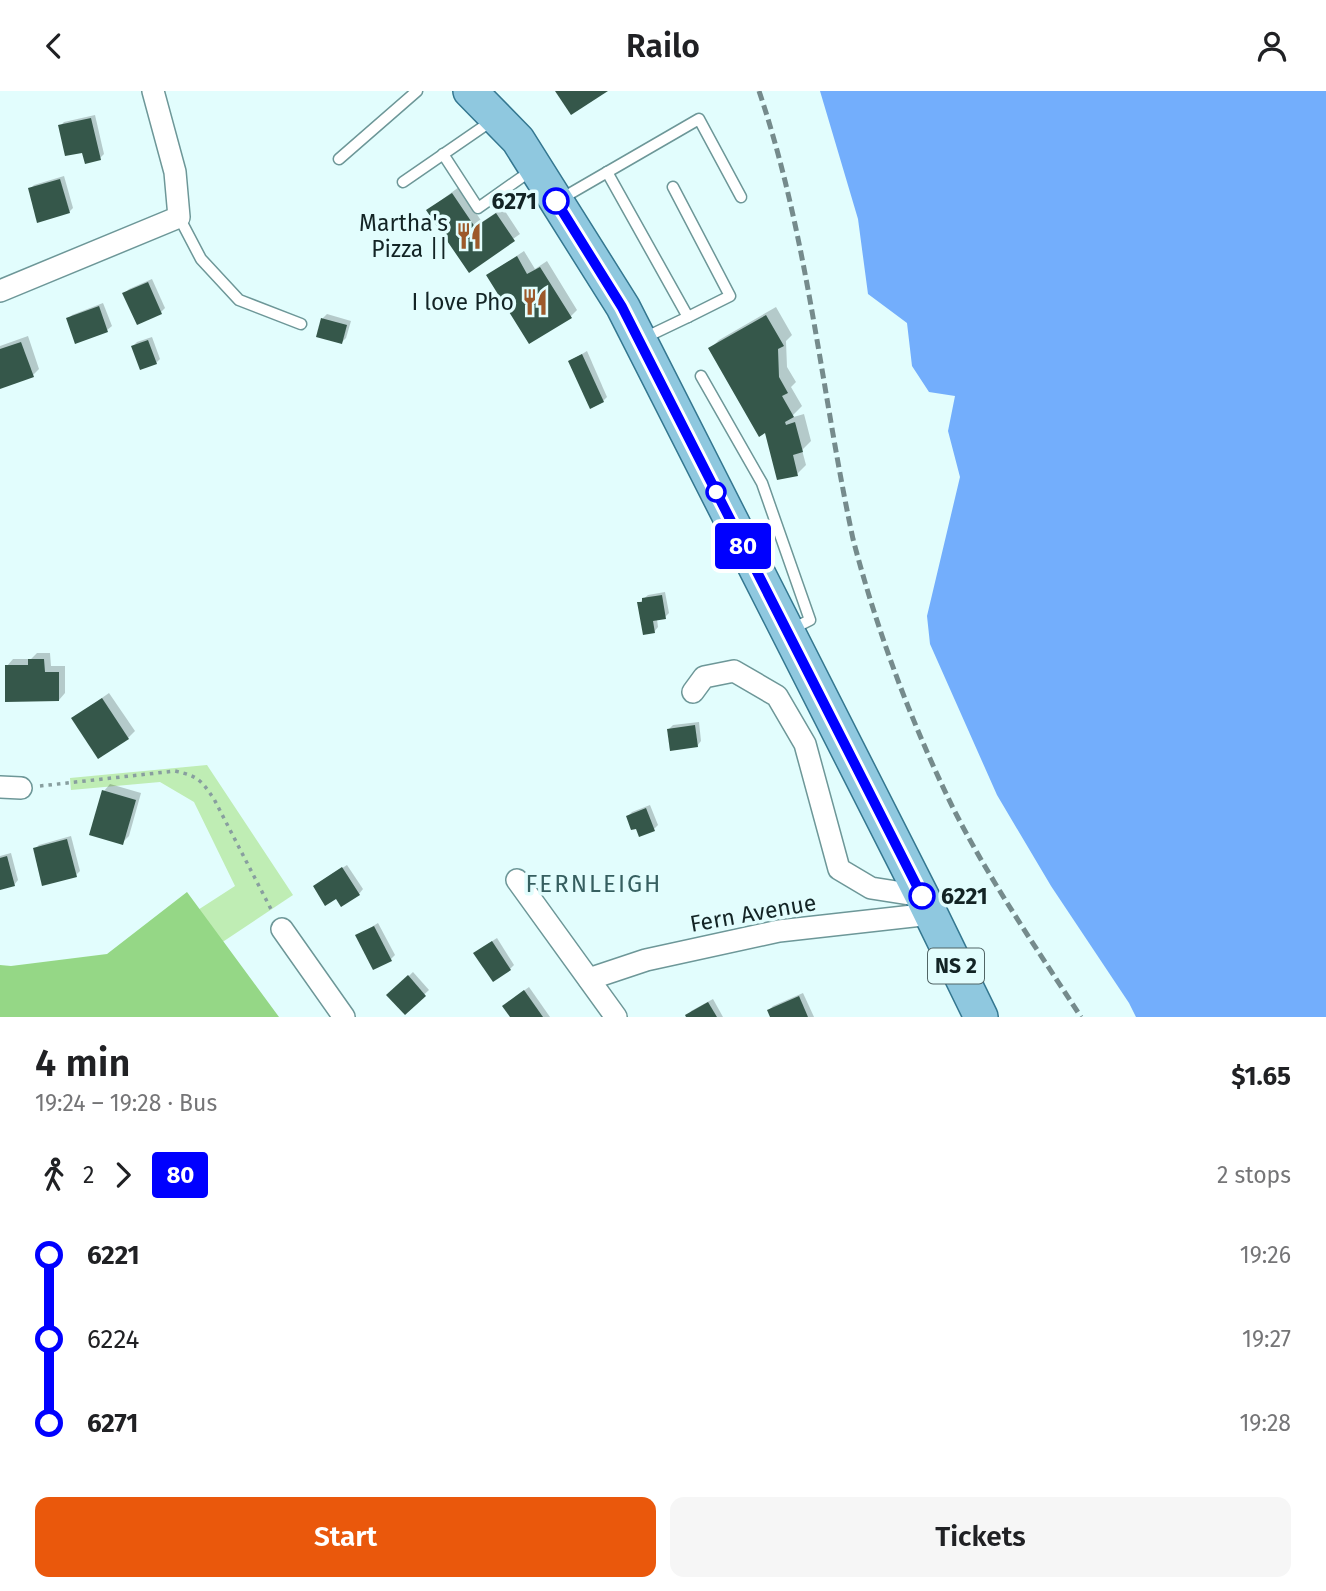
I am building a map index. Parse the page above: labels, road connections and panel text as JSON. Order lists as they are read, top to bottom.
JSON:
{
  "streets": {
    "main road": ["NS 2"],
    "street": ["Fern Avenue"]
  },
  "crossings": [
    ["Fern Avenue", "NS 2"]
  ],
  "districts": ["FERNLEIGH"],
  "places": {
    "other": ["6271", "6221"],
    "restaurant": ["Martha's Pizza ||", "I love Pho"]
  },
  "lines": ["bus line 80"],
  "page": {
    "header": "Railo",
    "on_map": "80",
    "heading": ["4 min", "19:24 – 19:28 · Bus", "$1.65"],
    "legs": ["2", "80", "2 stops"],
    "list": [
      {
        "name": "6221",
        "value": "19:26"
      },
      {
        "name": "6224",
        "value": "19:27"
      },
      {
        "name": "6271",
        "value": "19:28"
      }
    ],
    "buttons": ["Start", "Tickets"]
  }
}
